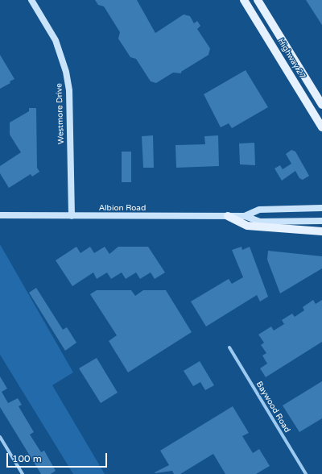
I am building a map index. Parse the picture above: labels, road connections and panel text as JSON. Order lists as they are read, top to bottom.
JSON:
{
  "streets": {
    "main road": ["Highway 27", "Westmore Drive", "Albion Road"],
    "street": ["Baywood Road"]
  },
  "crossings": [
    ["Westmore Drive", "Albion Road"]
  ],
  "scale_bar": "100 m"
}
